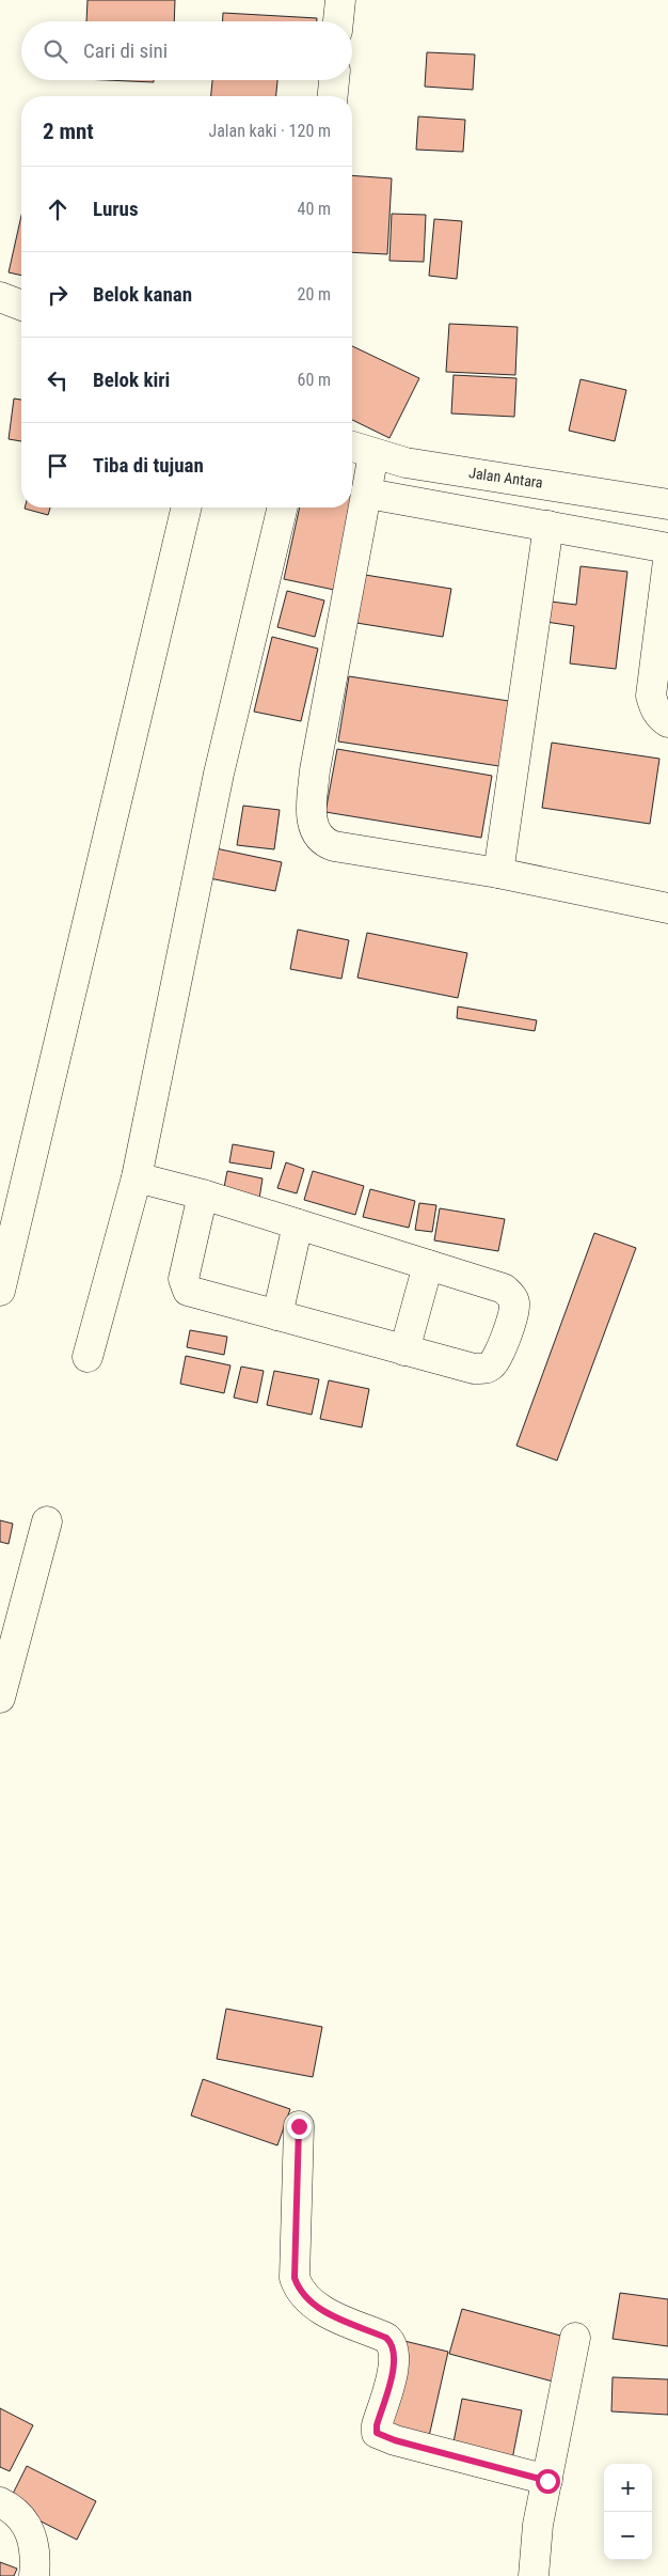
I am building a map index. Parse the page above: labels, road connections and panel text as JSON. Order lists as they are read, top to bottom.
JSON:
{
  "streets": {
    "street": ["Jalan Antara"]
  },
  "page": {
    "search": "Cari di sini",
    "heading": ["2 mnt", "Jalan kaki · 120 m"],
    "list": [
      ["Lurus", "40 m"],
      ["Belok kanan", "20 m"],
      ["Belok kiri", "60 m"],
      "Tiba di tujuan"
    ],
    "map_buttons": ["+", "−"]
  }
}
